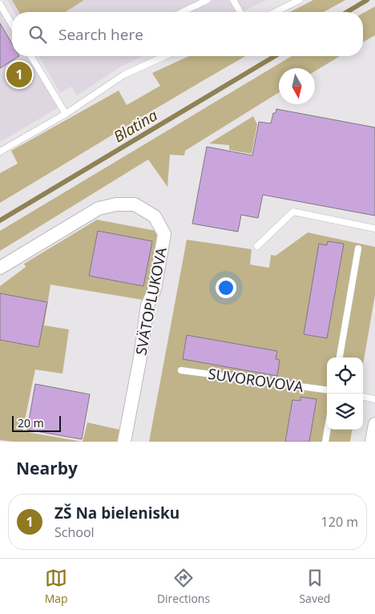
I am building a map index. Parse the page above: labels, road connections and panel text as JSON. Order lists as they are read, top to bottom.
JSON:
{
  "streets": {
    "street": ["SVÄTOPLUKOVA"],
    "lane": ["SUVOROVOVA"]
  },
  "water": ["Blatina"],
  "scale_bar": "20 m",
  "north": "bottom",
  "page": {
    "search": "Search here",
    "pins": "1",
    "scale": "20 m",
    "heading": "Nearby",
    "list": [
      {
        "mark": "1",
        "name": "ZŠ Na bielenisku",
        "note": "School",
        "value": "120 m"
      }
    ],
    "nav": ["Map", "Directions", "Saved"]
  }
}
